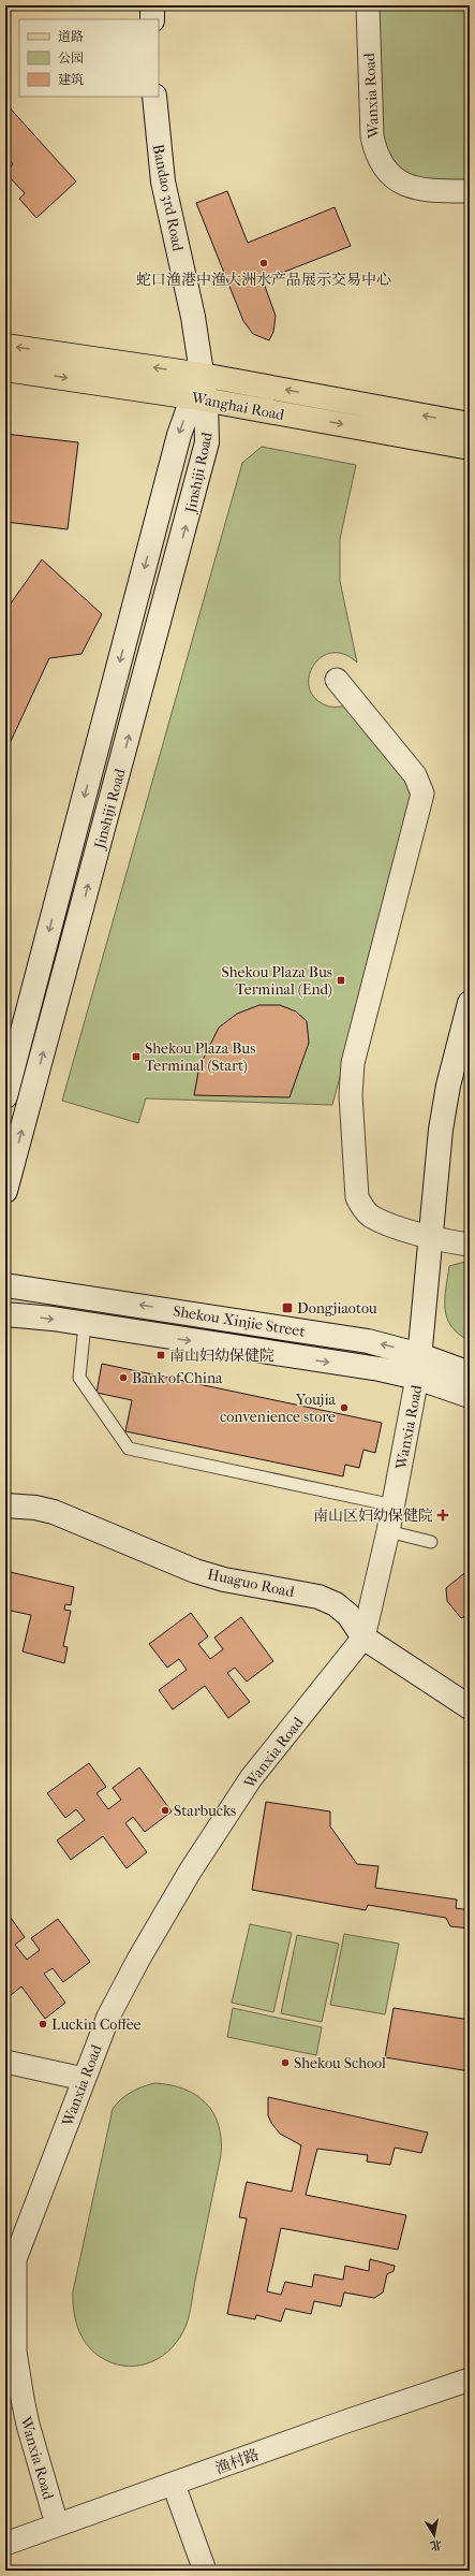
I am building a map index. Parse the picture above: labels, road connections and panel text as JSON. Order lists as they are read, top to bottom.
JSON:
{
  "streets": {
    "main road": ["Wanghai Road"],
    "street": [
      "Wanxia Road",
      "Bandao 3rd Road",
      "Jinshiji Road",
      "Shekou Xinjie Street",
      "Huaguo Road",
      "渔村路"
    ]
  },
  "crossings": [
    ["Wanxia Road", "Shekou Xinjie Street"],
    ["Wanxia Road", "Huaguo Road"],
    ["Wanxia Road", "渔村路"],
    ["Bandao 3rd Road", "Wanghai Road"],
    ["Bandao 3rd Road", "Jinshiji Road"],
    ["Wanghai Road", "Jinshiji Road"]
  ],
  "places": {
    "other": [
      "蛇口渔港中渔大洲水产品展示交易中心",
      "Bank of China",
      "Youjia convenience store",
      "Starbucks",
      "Luckin Coffee",
      "Shekou School"
    ],
    "transit": [
      "Shekou Plaza Bus Terminal (End)",
      "Shekou Plaza Bus Terminal (Start)",
      "Dongjiaotou",
      "南山妇幼保健院"
    ],
    "health": ["南山区妇幼保健院"]
  },
  "legend": ["道路", "公园", "建筑"],
  "north": "bottom"
}
